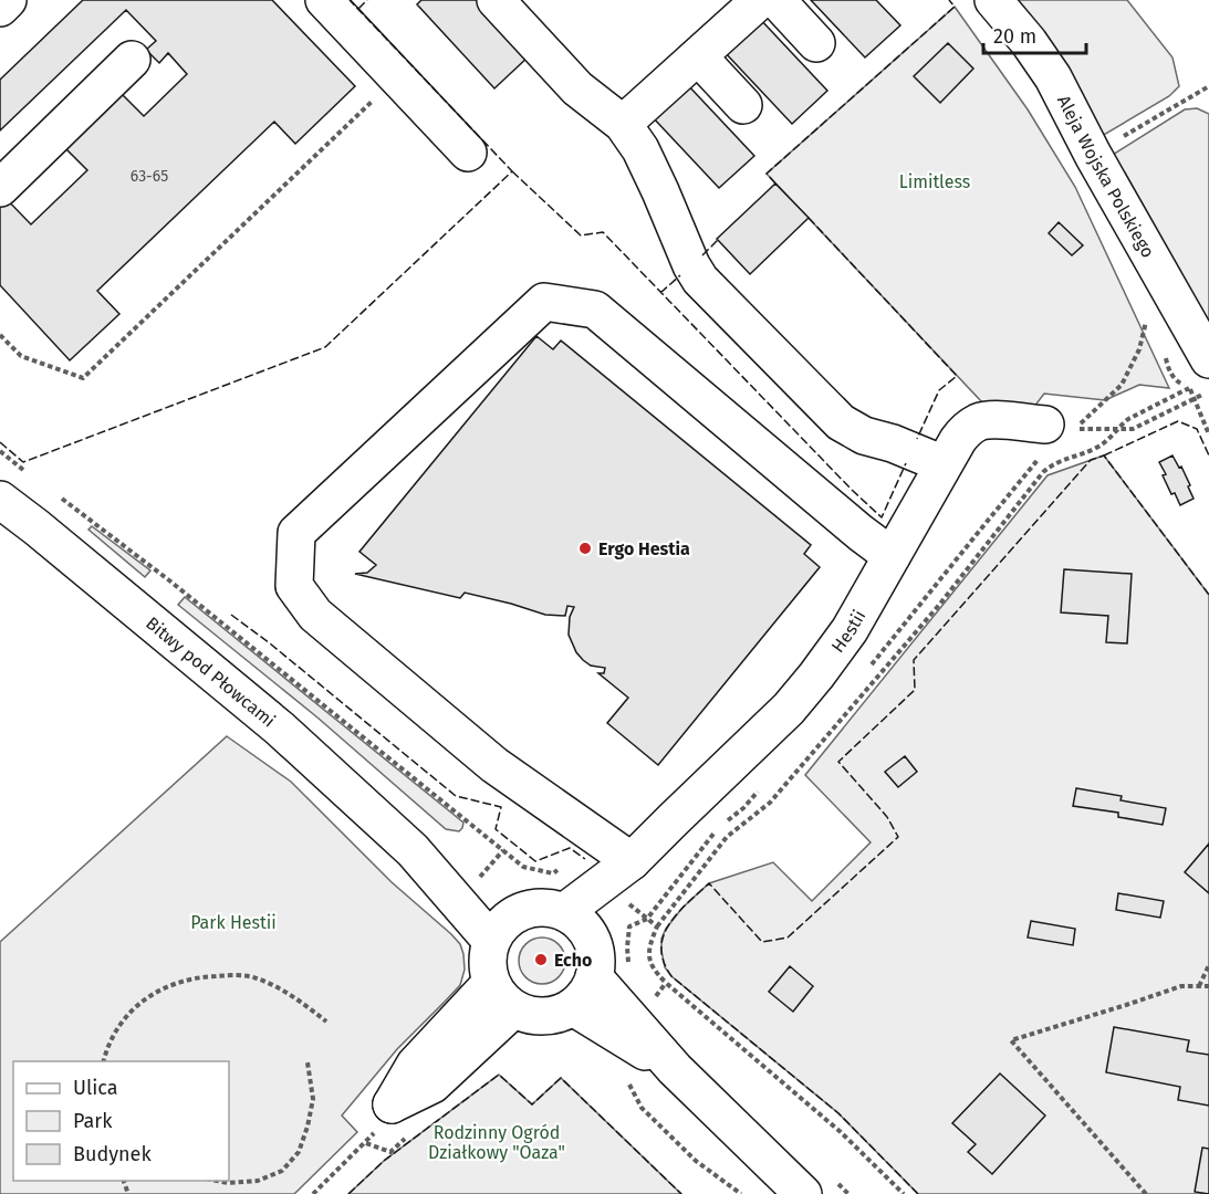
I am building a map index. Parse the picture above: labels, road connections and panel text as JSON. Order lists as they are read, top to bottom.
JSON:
{
  "streets": {
    "street": ["Aleja Wojska Polskiego", "Hestii", "Bitwy pod Płowcami"]
  },
  "crossings": [
    ["Hestii", "Bitwy pod Płowcami"]
  ],
  "parks": ["Limitless", "Park Hestii", "Rodzinny Ogród Działkowy \"Oaza\""],
  "places": ["Ergo Hestia", "Echo"],
  "house_numbers": ["63-65"],
  "legend": ["Ulica", "Park", "Budynek"],
  "scale_bar": "20 m"
}
